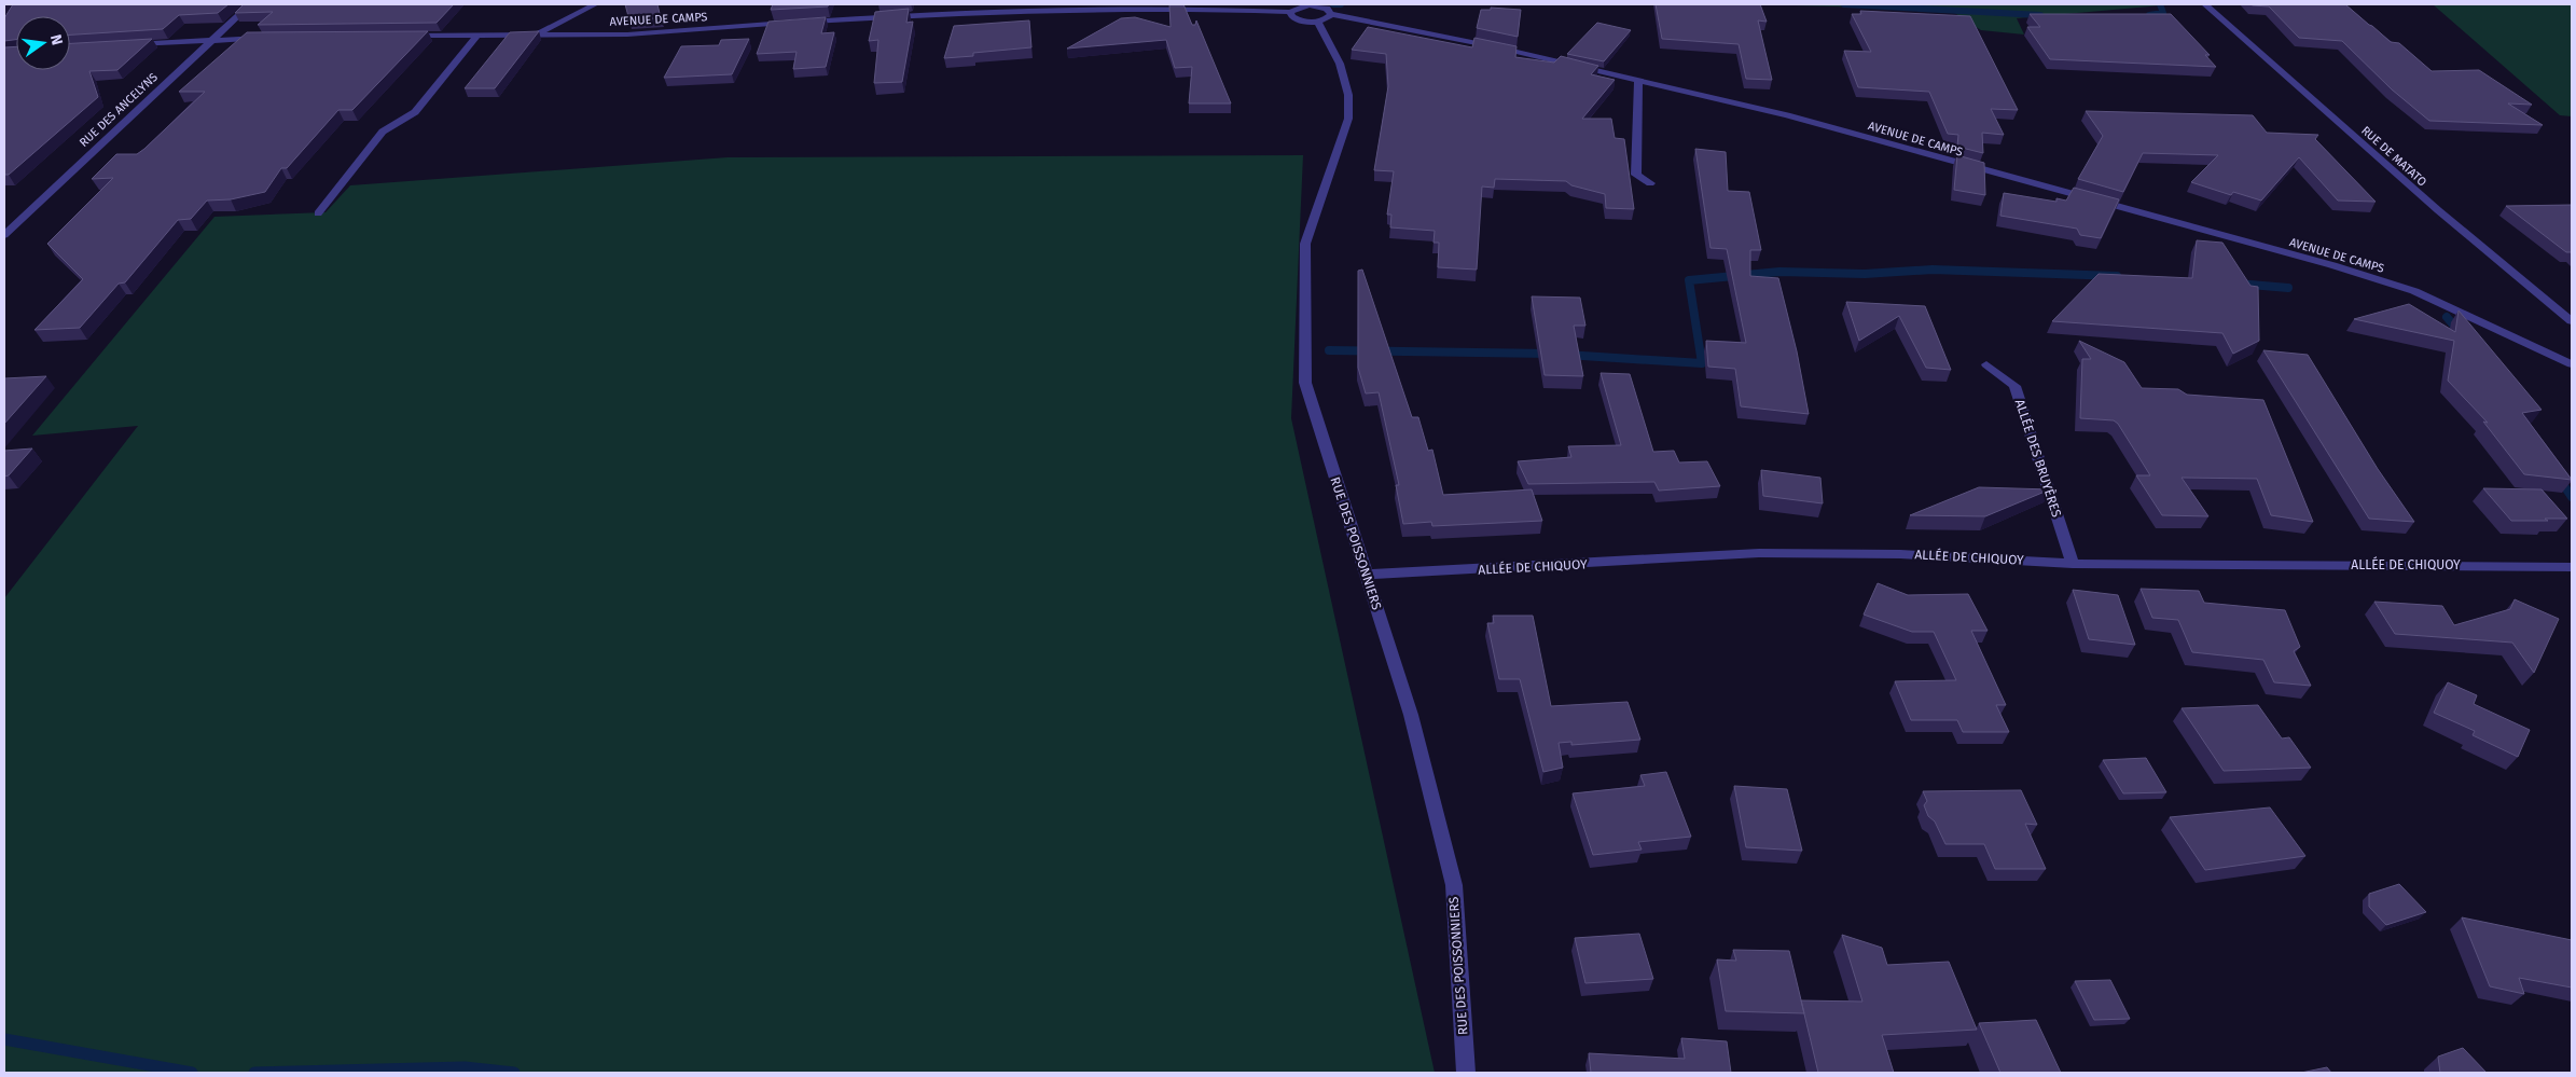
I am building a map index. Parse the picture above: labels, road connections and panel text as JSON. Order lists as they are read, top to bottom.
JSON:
{
  "streets": {
    "street": [
      "AVENUE DE CAMPS",
      "RUE DES ANCELYNS",
      "RUE DE MATATO",
      "ALLÉE DES BRUYÈRES",
      "RUE DES POISSONNIERS",
      "ALLÉE DE CHIQUOY"
    ]
  },
  "crossings": [
    ["ALLÉE DES BRUYÈRES", "ALLÉE DE CHIQUOY"],
    ["RUE DES POISSONNIERS", "ALLÉE DE CHIQUOY"]
  ],
  "north": "right"
}
